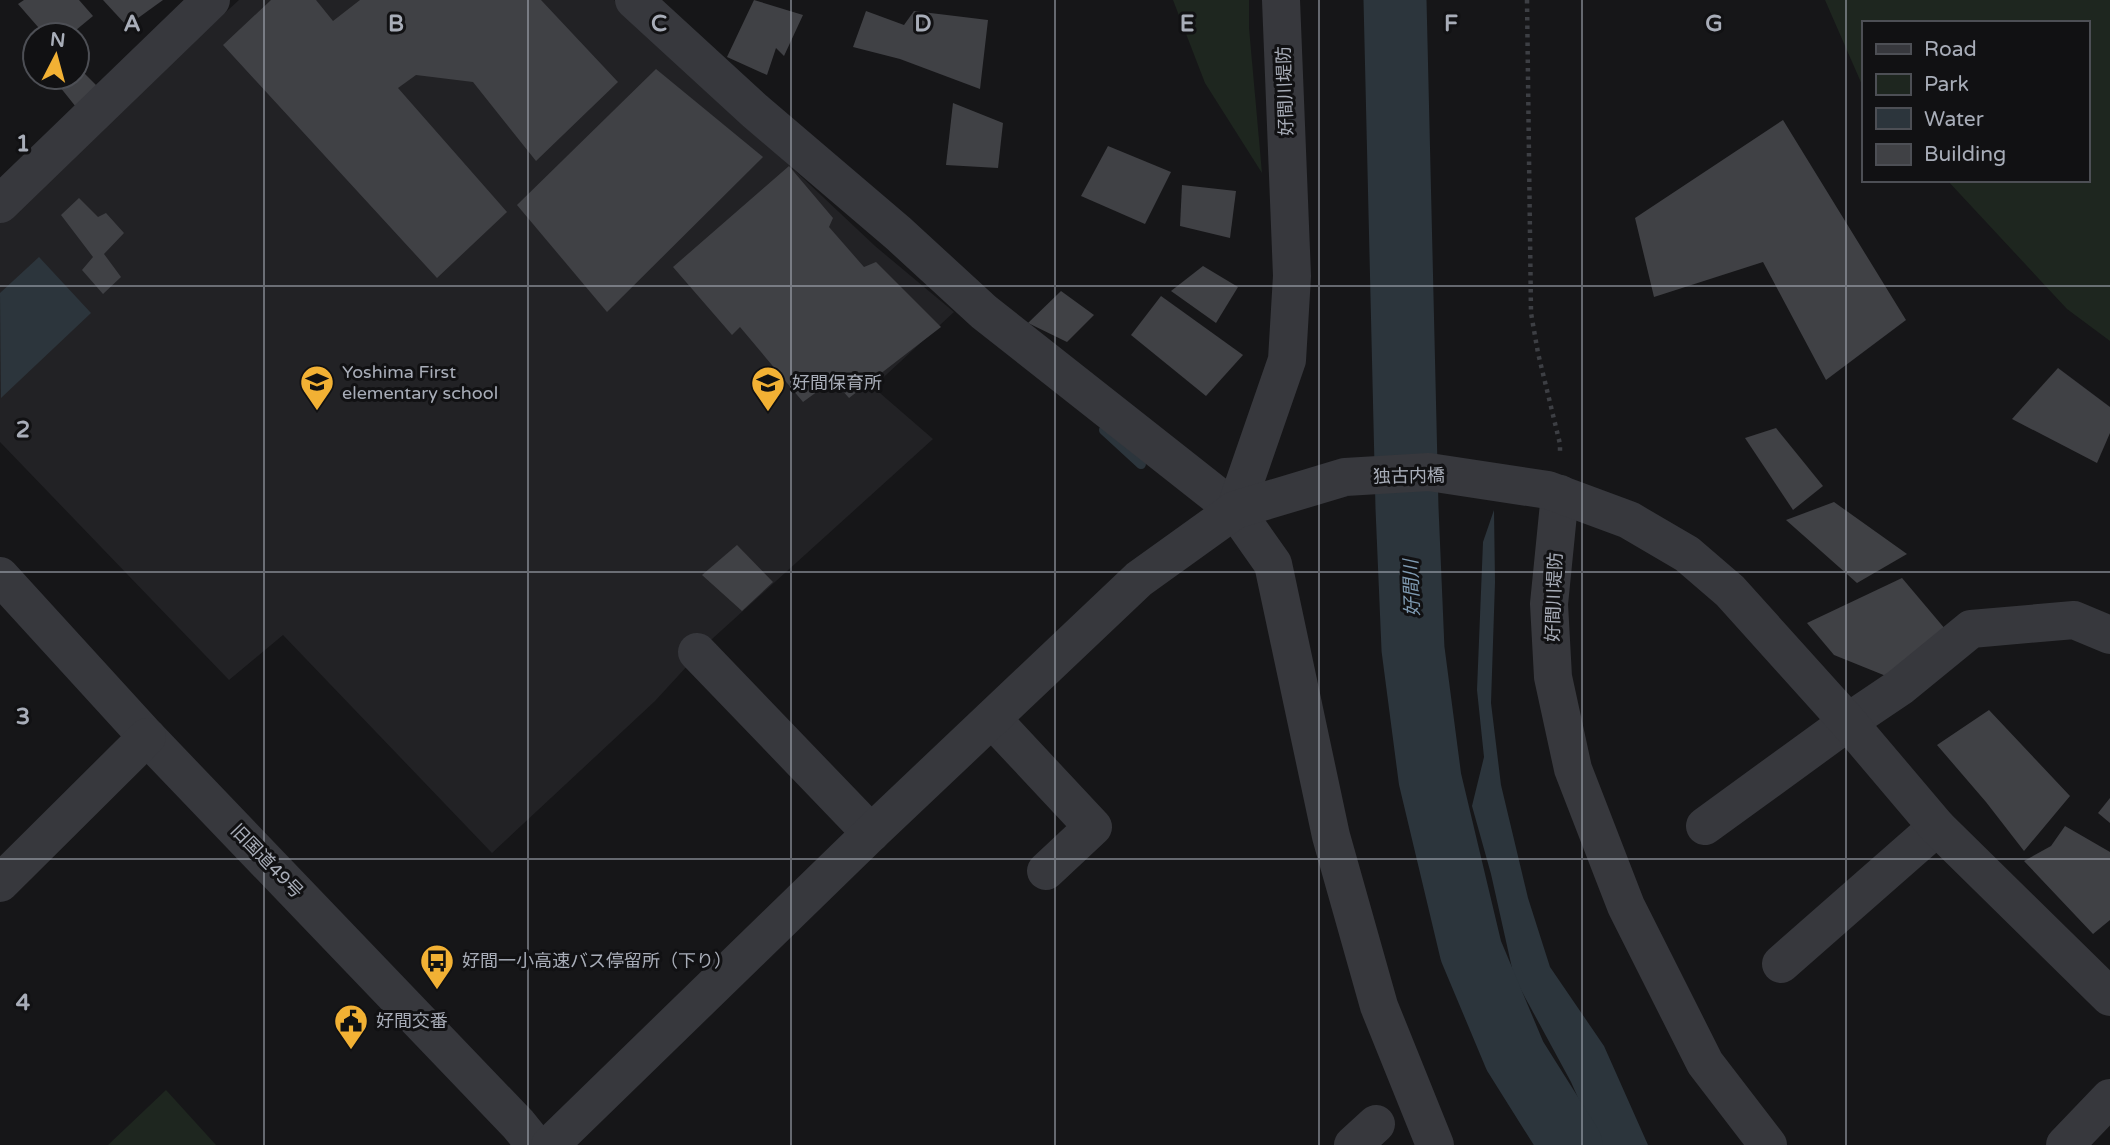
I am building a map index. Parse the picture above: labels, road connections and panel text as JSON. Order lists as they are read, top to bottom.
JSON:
{
  "streets": {
    "street": ["好間川堤防", "独古内橋", "旧国道49号"]
  },
  "crossings": [
    ["好間川堤防", "独古内橋"]
  ],
  "water": ["好間川"],
  "places": {
    "school or university": ["Yoshima First elementary school", "好間保育所"],
    "bus stop": ["好間一小高速バス停留所（下り）"],
    "public building": ["好間交番"]
  },
  "legend": [
    "Road",
    "Park",
    "Water",
    "Building"
  ],
  "north": "top",
  "grid": {
    "columns": [
      "A",
      "B",
      "C",
      "D",
      "E",
      "F",
      "G"
    ],
    "rows": [
      "1",
      "2",
      "3",
      "4"
    ]
  }
}
